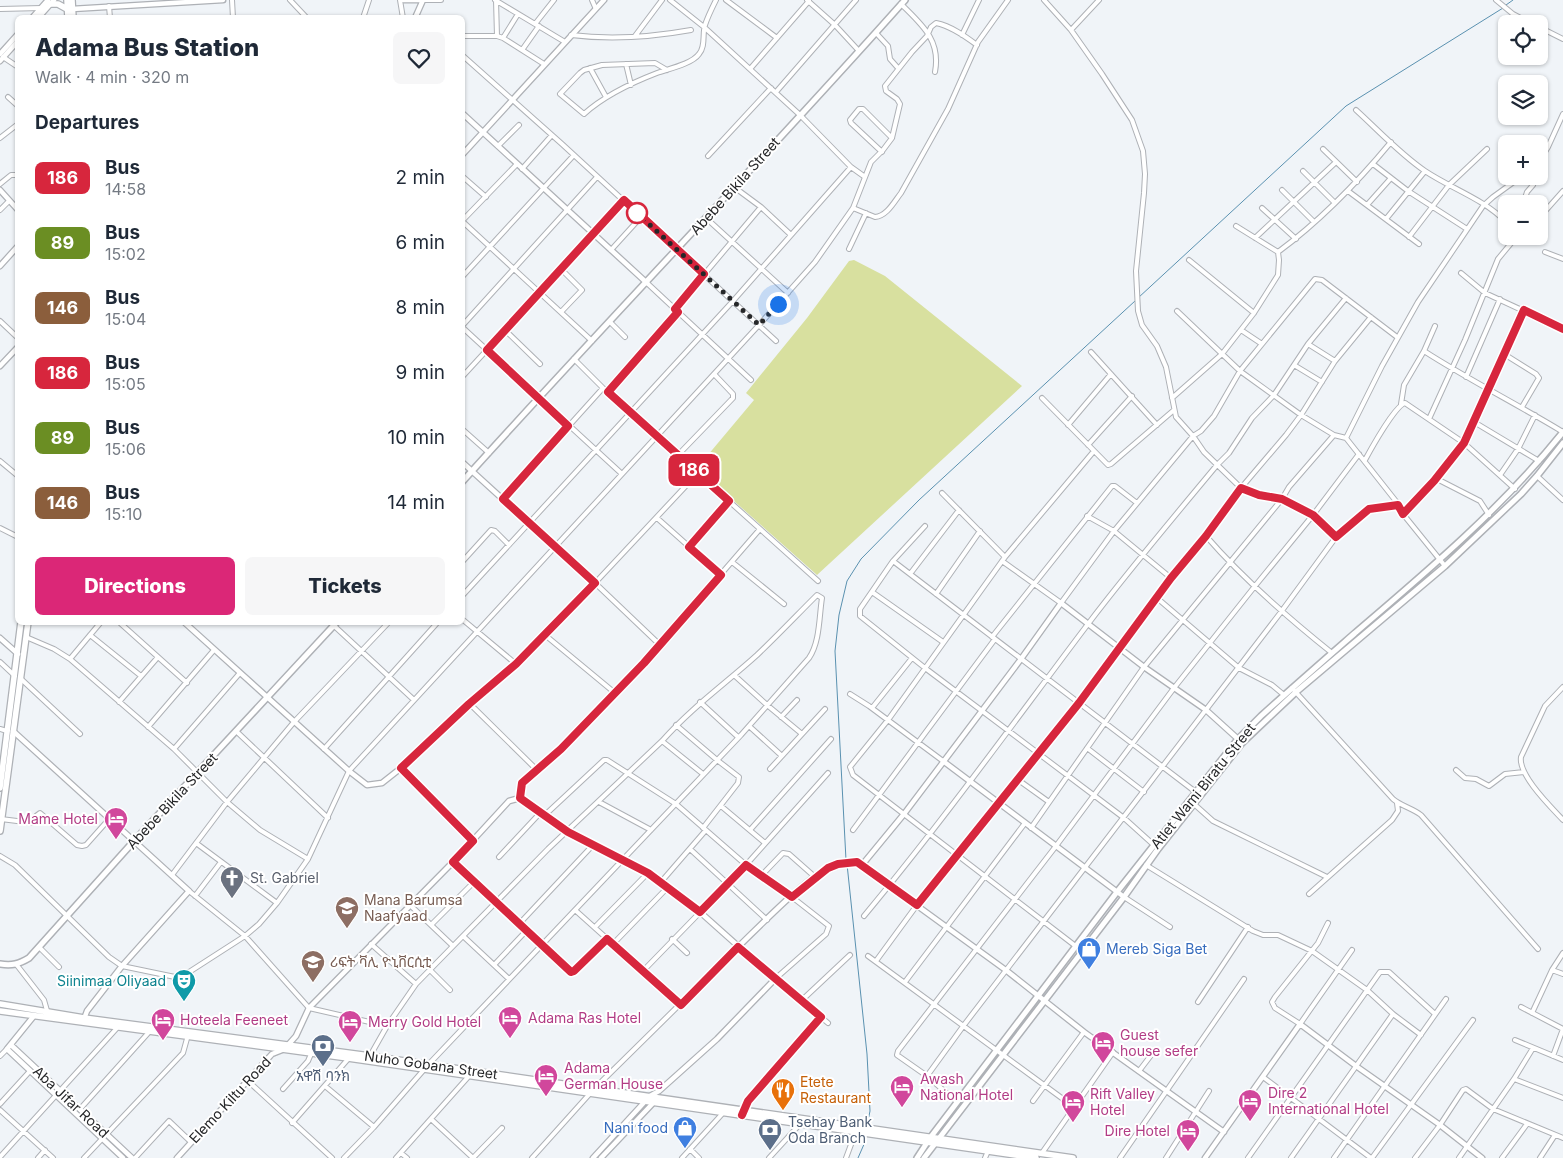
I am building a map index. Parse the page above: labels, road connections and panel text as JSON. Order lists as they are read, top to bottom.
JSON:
{
  "streets": {
    "main road": ["Abebe Bikila Street", "Atlet Wami Biratu Street", "Nuho Gobana Street"],
    "street": ["Elemo Kiltu Road", "Aba Jifar Road"]
  },
  "crossings": [
    ["Atlet Wami Biratu Street", "Nuho Gobana Street"],
    ["Nuho Gobana Street", "Elemo Kiltu Road"]
  ],
  "places": {
    "hotel": [
      "Mame Hotel",
      "Adama Ras Hotel",
      "Hoteela Feeneet",
      "Merry Gold Hotel",
      "Guest house sefer",
      "Adama German House",
      "Awash National Hotel",
      "Dire 2 International Hotel",
      "Rift Valley Hotel",
      "Dire Hotel"
    ],
    "church": ["St. Gabriel"],
    "school or university": ["Mana Barumsa Naafyaad", "ሪፍት ቫሊ ዮኒቨርሲቲ"],
    "shop": ["Mereb Siga Bet", "Nani food"],
    "theatre": ["Siinimaa Oliyaad"],
    "bank": ["አዋሽ ባንክ", "Tsehay Bank Oda Branch"],
    "restaurant": ["Etete Restaurant"]
  },
  "lines": ["bus line 186"],
  "page": {
    "on_map": "186",
    "map_buttons": ["+", "−"],
    "heading": [
      ["Adama Bus Station", "Walk · 4 min · 320 m"],
      "Departures"
    ],
    "list": [
      {
        "mark": "186",
        "name": "Bus",
        "note": "14:58",
        "value": "2 min"
      },
      {
        "mark": "89",
        "name": "Bus",
        "note": "15:02",
        "value": "6 min"
      },
      {
        "mark": "146",
        "name": "Bus",
        "note": "15:04",
        "value": "8 min"
      },
      {
        "mark": "186",
        "name": "Bus",
        "note": "15:05",
        "value": "9 min"
      },
      {
        "mark": "89",
        "name": "Bus",
        "note": "15:06",
        "value": "10 min"
      },
      {
        "mark": "146",
        "name": "Bus",
        "note": "15:10",
        "value": "14 min"
      }
    ],
    "buttons": ["Directions", "Tickets"]
  }
}
